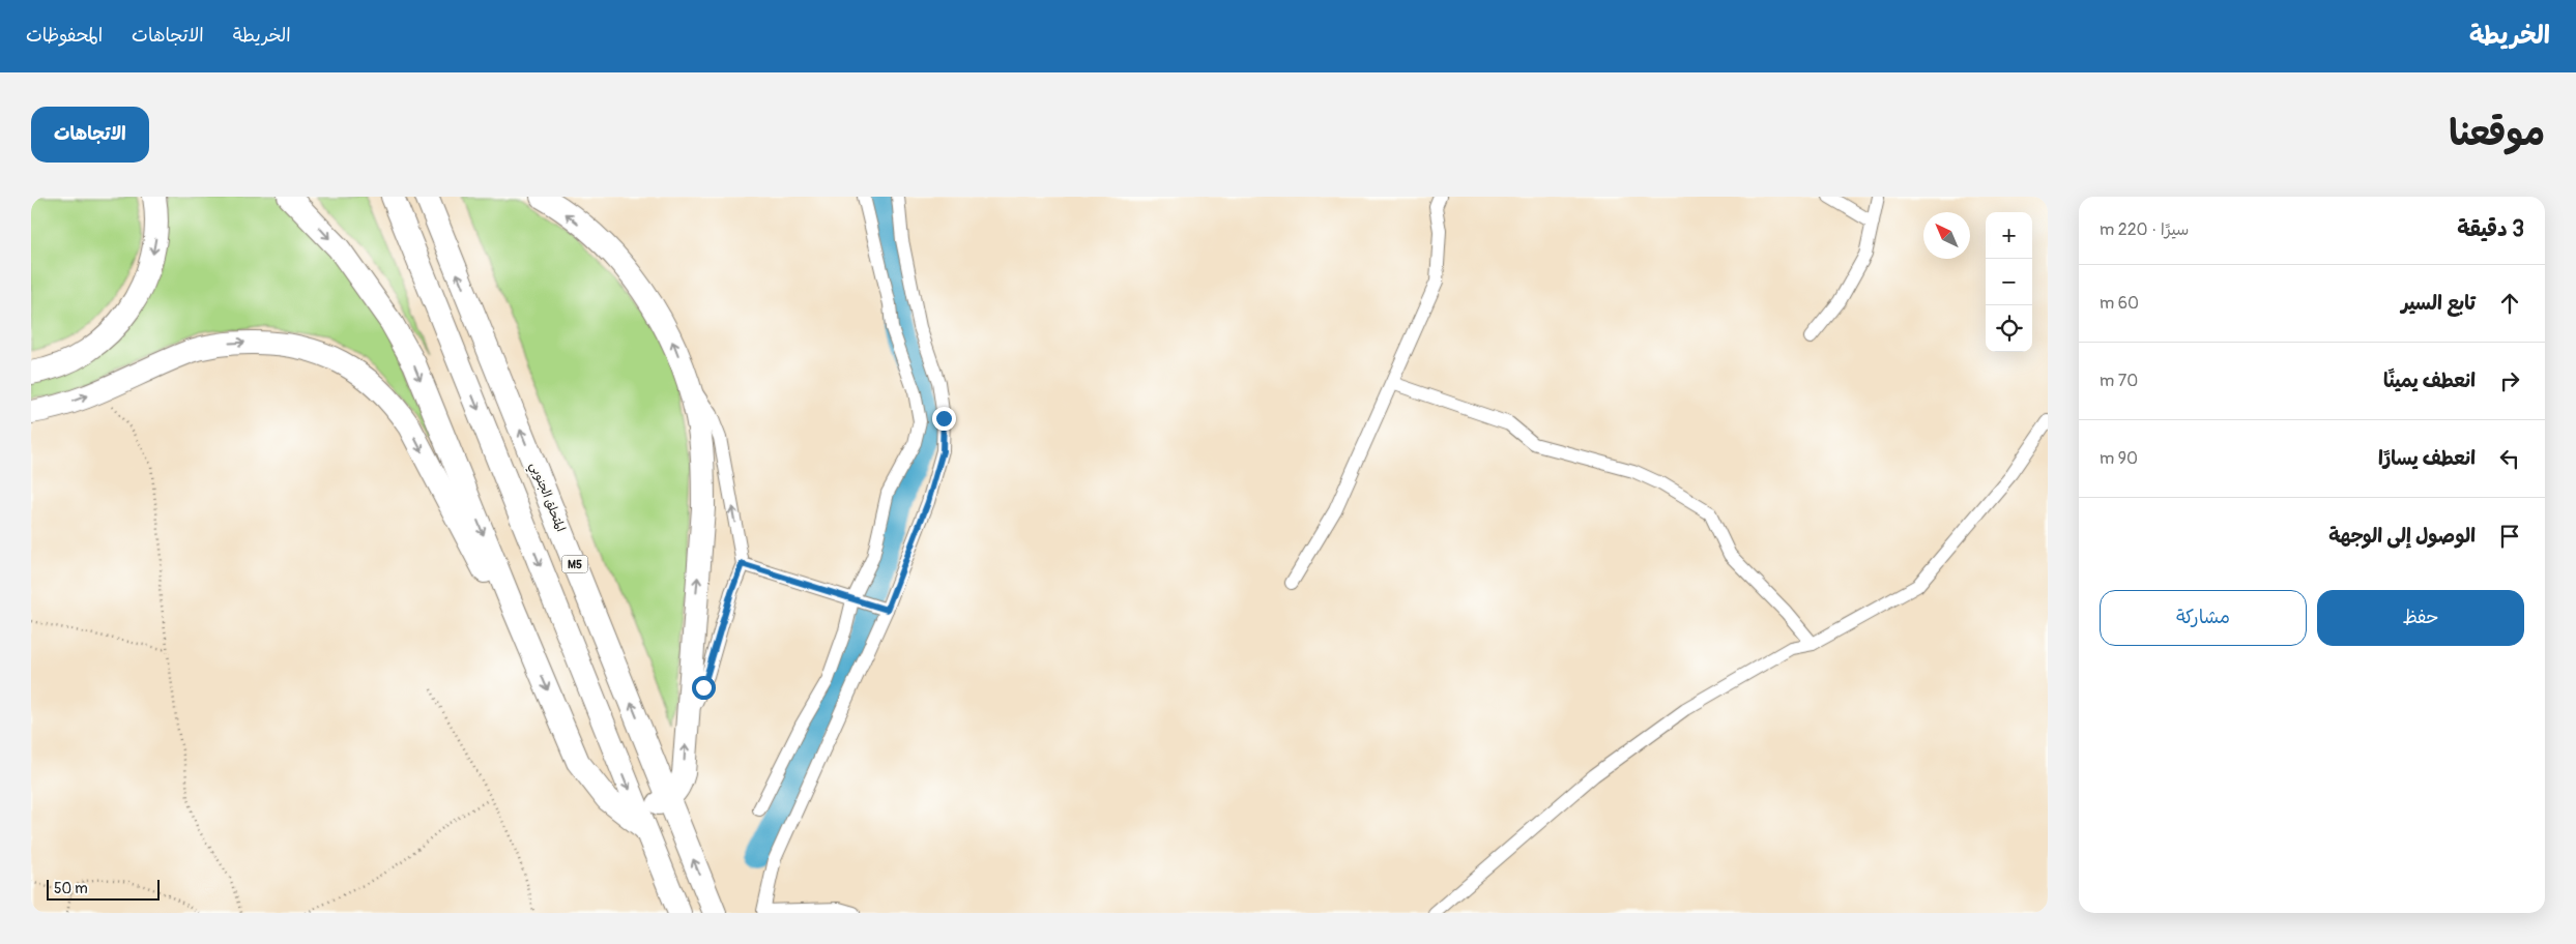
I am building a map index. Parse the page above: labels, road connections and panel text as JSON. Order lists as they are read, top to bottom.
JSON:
{
  "streets": {
    "highway": ["المتحلق الجنوبي", "M5"]
  },
  "scale_bar": "50 m",
  "north": "top left",
  "page": {
    "header": "الخريطة",
    "nav": ["الخريطة", "الاتجاهات", "المحفوظات"],
    "title": "موقعنا",
    "buttons": [
      "الاتجاهات",
      ["حفظ", "مشاركة"]
    ],
    "heading": ["3 دقيقة", "سيرًا · 220 m"],
    "map_buttons": ["+", "−"],
    "list": [
      ["تابع السير", "60 m"],
      ["انعطف يمينًا", "70 m"],
      ["انعطف يسارًا", "90 m"],
      "الوصول إلى الوجهة"
    ],
    "scale": "50 m"
  }
}
